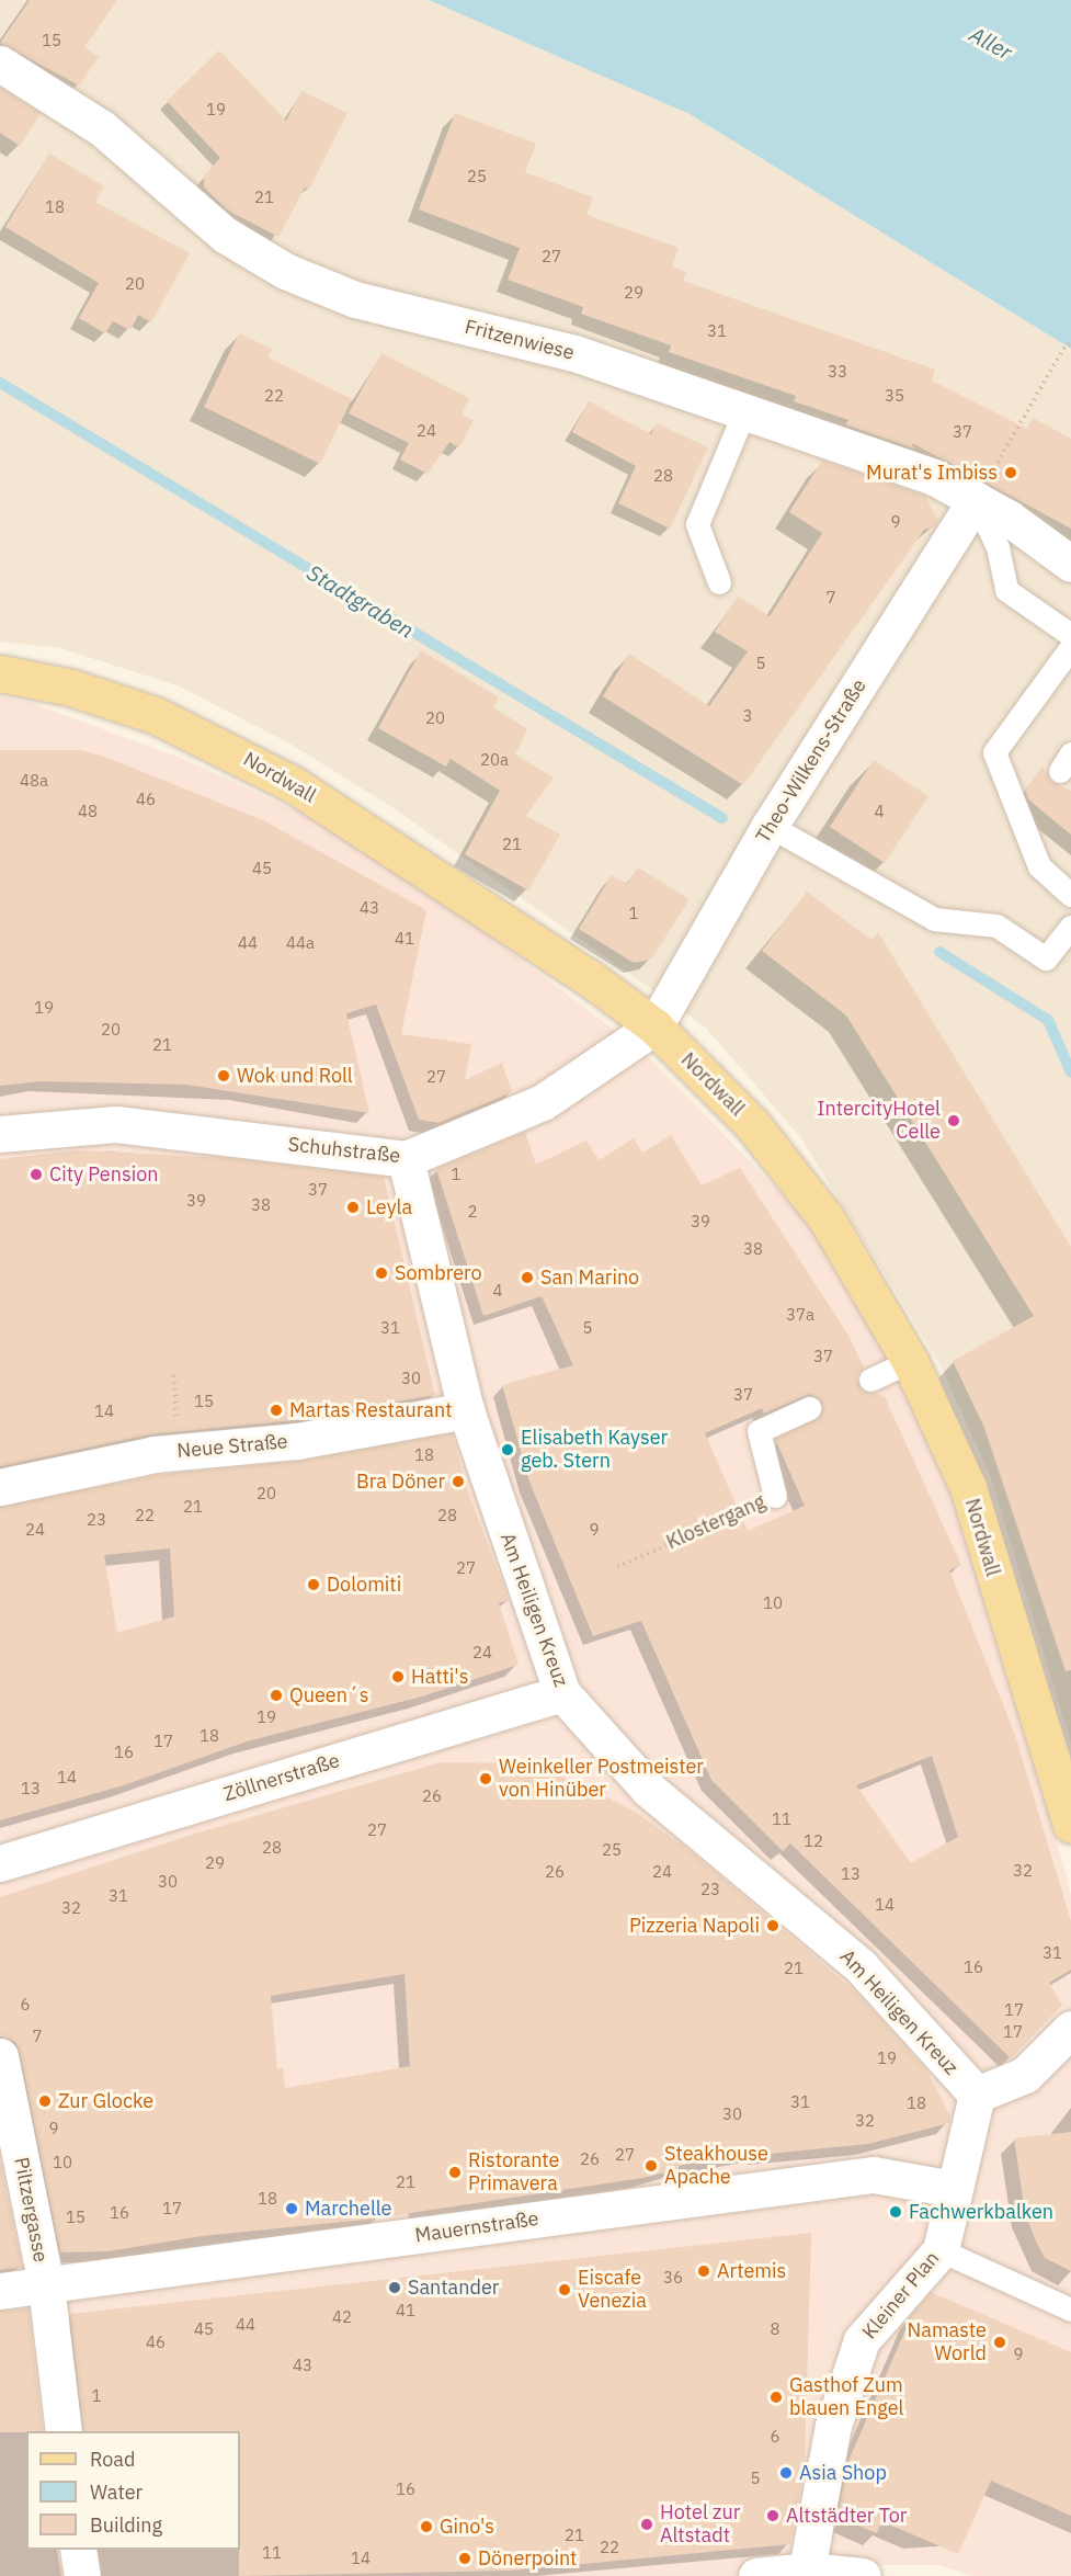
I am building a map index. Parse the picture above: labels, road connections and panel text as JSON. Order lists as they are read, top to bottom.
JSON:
{
  "streets": {
    "main road": ["Nordwall"],
    "street": [
      "Fritzenwiese",
      "Theo-Wilkens-Straße",
      "Schuhstraße",
      "Neue Straße",
      "Am Heiligen Kreuz",
      "Zöllnerstraße",
      "Piltzergasse",
      "Mauernstraße",
      "Kleiner Plan"
    ],
    "lane": ["Klostergang"]
  },
  "crossings": [
    ["Fritzenwiese", "Theo-Wilkens-Straße"],
    ["Theo-Wilkens-Straße", "Nordwall"],
    ["Theo-Wilkens-Straße", "Schuhstraße"],
    ["Nordwall", "Schuhstraße"],
    ["Schuhstraße", "Am Heiligen Kreuz"],
    ["Neue Straße", "Am Heiligen Kreuz"],
    ["Am Heiligen Kreuz", "Zöllnerstraße"],
    ["Am Heiligen Kreuz", "Kleiner Plan"],
    ["Piltzergasse", "Mauernstraße"],
    ["Mauernstraße", "Kleiner Plan"]
  ],
  "water": ["Aller", "Stadtgraben"],
  "places": [
    "Murat's Imbiss",
    "Wok und Roll",
    "IntercityHotel Celle",
    "City Pension",
    "Leyla",
    "Sombrero",
    "San Marino",
    "Martas Restaurant",
    "Elisabeth Kayser geb. Stern",
    "Bra Döner",
    "Dolomiti",
    "Hatti's",
    "Queen´s",
    "Weinkeller Postmeister von Hinüber",
    "Pizzeria Napoli",
    "Zur Glocke",
    "Steakhouse Apache",
    "Ristorante Primavera",
    "Marchelle",
    "Fachwerkbalken",
    "Artemis",
    "Santander",
    "Eiscafe Venezia",
    "Namaste World",
    "Gasthof Zum blauen Engel",
    "Asia Shop",
    "Altstädter Tor",
    "Hotel zur Altstadt",
    "Gino's",
    "Dönerpoint"
  ],
  "house_numbers": [
    "15",
    "19",
    "25",
    "21",
    "18",
    "27",
    "20",
    "29",
    "31",
    "33",
    "22",
    "35",
    "24",
    "37",
    "28",
    "9",
    "7",
    "5",
    "3",
    "20",
    "20a",
    "48a",
    "46",
    "48",
    "4",
    "21",
    "45",
    "43",
    "1",
    "41",
    "44",
    "44a",
    "19",
    "20",
    "21",
    "27",
    "1",
    "37",
    "39",
    "38",
    "2",
    "39",
    "38",
    "4",
    "37a",
    "31",
    "5",
    "37",
    "30",
    "37",
    "15",
    "14",
    "18",
    "20",
    "21",
    "22",
    "28",
    "23",
    "24",
    "9",
    "27",
    "10",
    "24",
    "19",
    "18",
    "17",
    "16",
    "14",
    "13",
    "26",
    "11",
    "27",
    "12",
    "28",
    "25",
    "29",
    "32",
    "26",
    "24",
    "13",
    "30",
    "23",
    "31",
    "14",
    "32",
    "31",
    "16",
    "21",
    "6",
    "17",
    "17",
    "7",
    "19",
    "31",
    "18",
    "30",
    "32",
    "9",
    "27",
    "26",
    "10",
    "21",
    "18",
    "17",
    "16",
    "15",
    "36",
    "41",
    "42",
    "44",
    "45",
    "8",
    "46",
    "9",
    "43",
    "1",
    "6",
    "5",
    "16",
    "21",
    "22",
    "11",
    "14"
  ],
  "legend": ["Road", "Water", "Building"]
}
